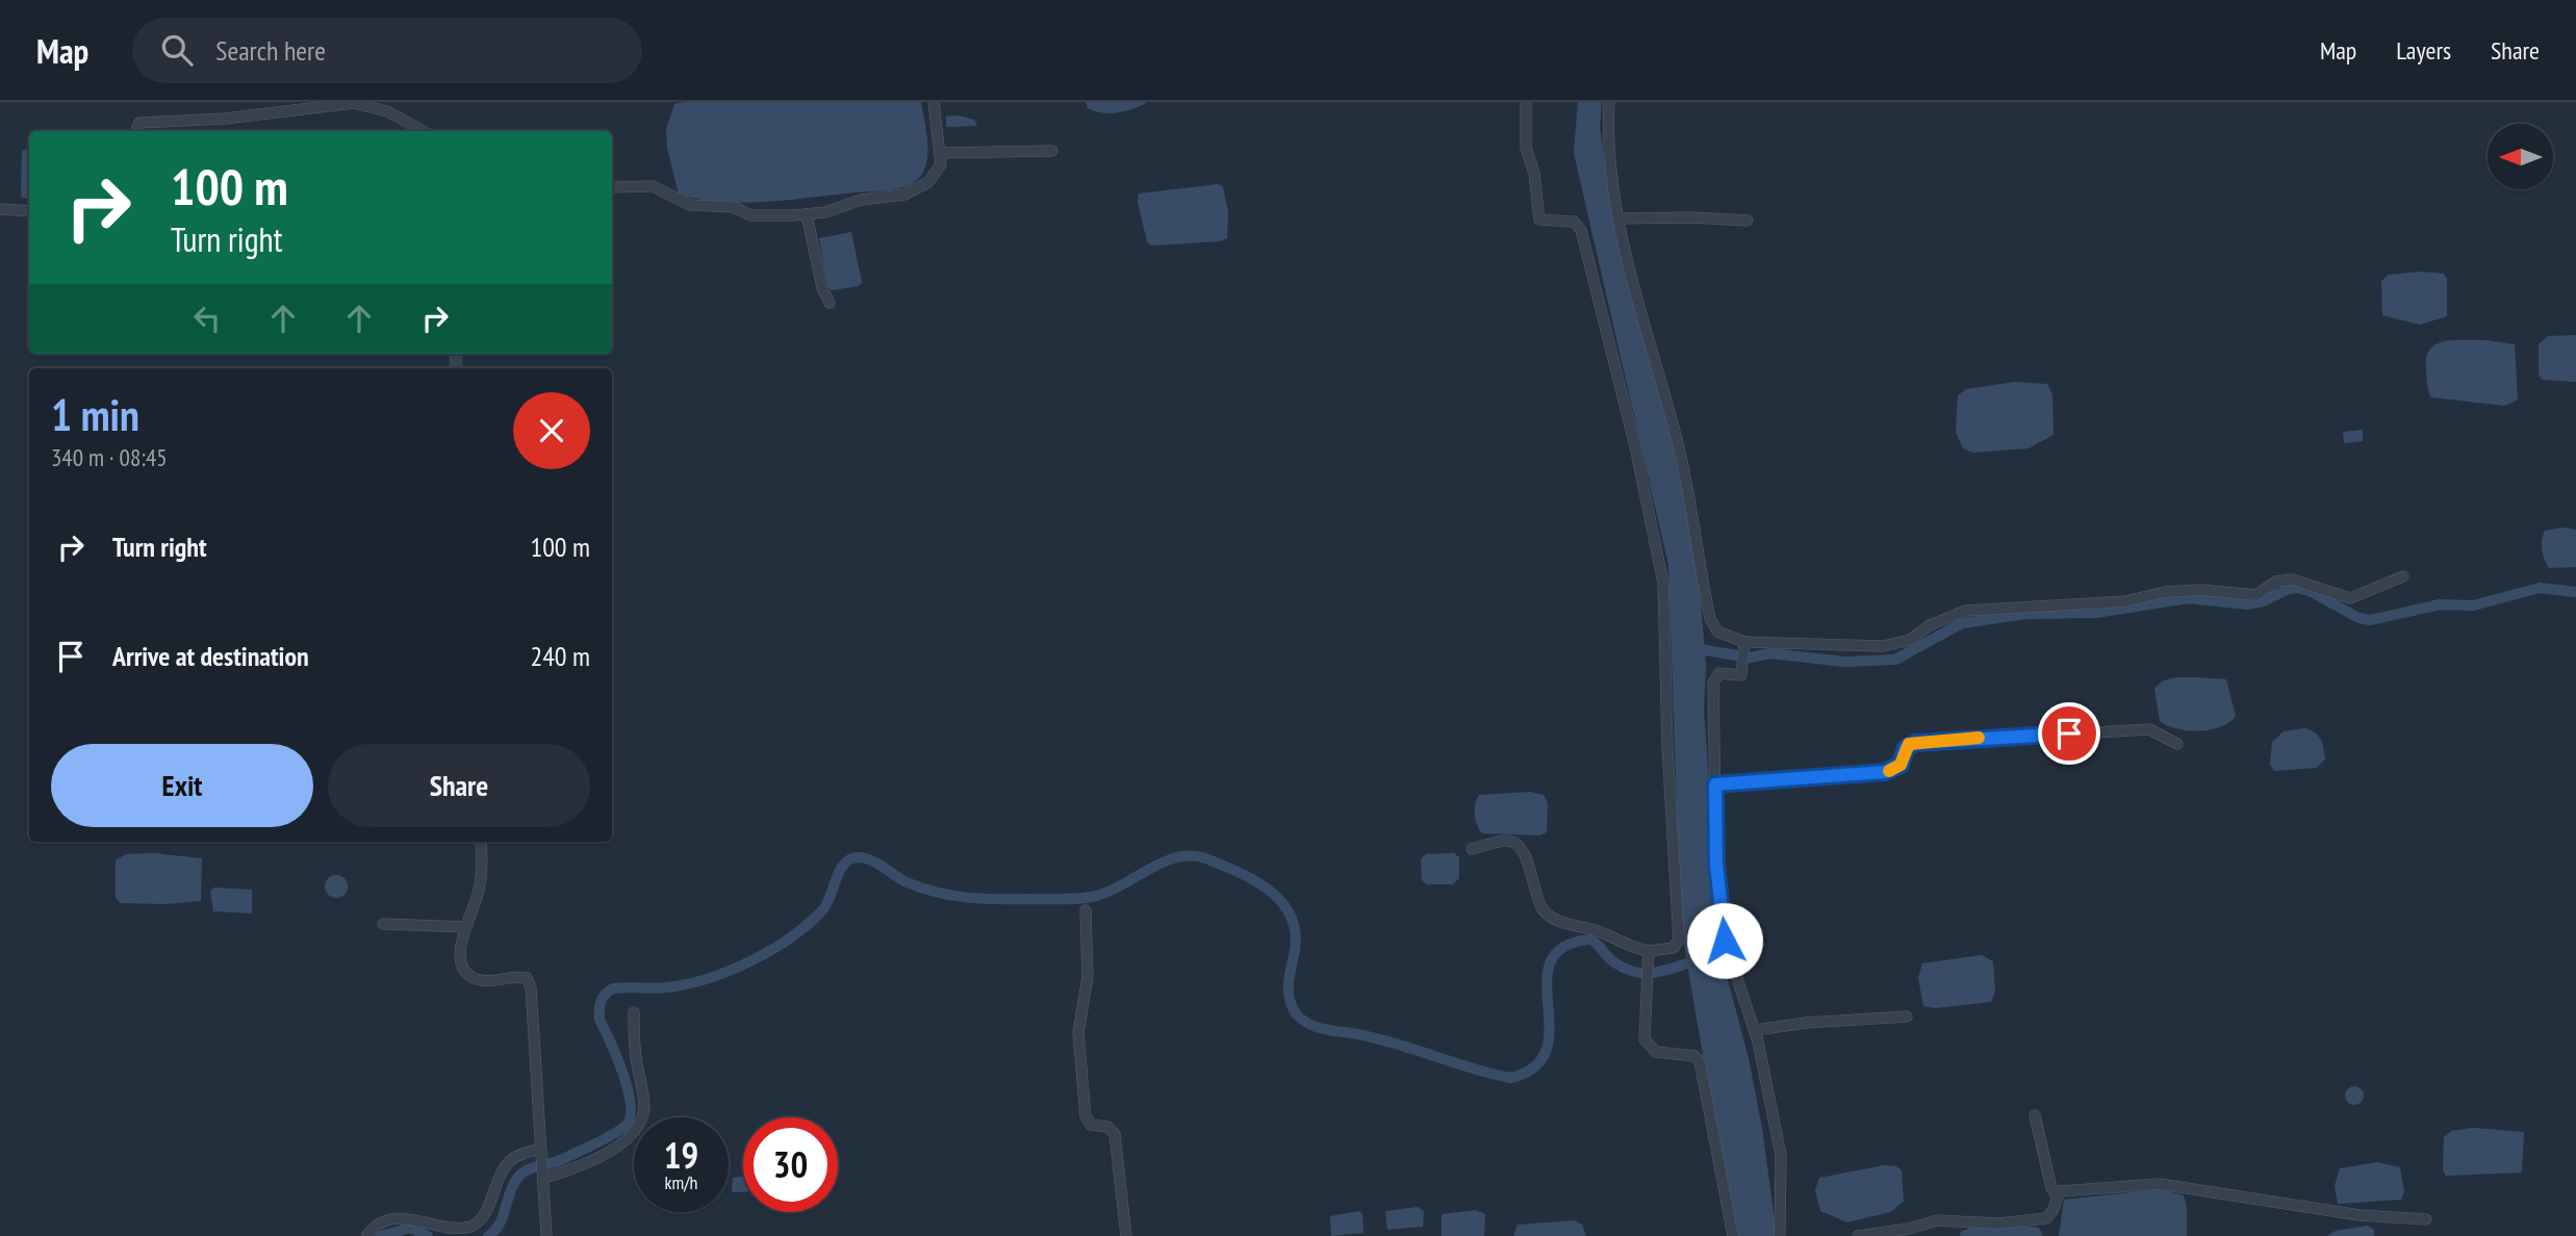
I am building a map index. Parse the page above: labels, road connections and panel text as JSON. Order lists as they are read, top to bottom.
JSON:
{
  "north": "left",
  "page": {
    "header": "Map",
    "search": "Search here",
    "nav": ["Map", "Layers", "Share"],
    "turn": ["100 m", "Turn right"],
    "heading": ["1 min", "340 m · 08:45"],
    "list": [
      {
        "name": "Turn right",
        "value": "100 m"
      },
      {
        "name": "Arrive at destination",
        "value": "240 m"
      }
    ],
    "buttons": ["Exit", "Share"],
    "speed": "19 km/h",
    "limit": "30"
  }
}
